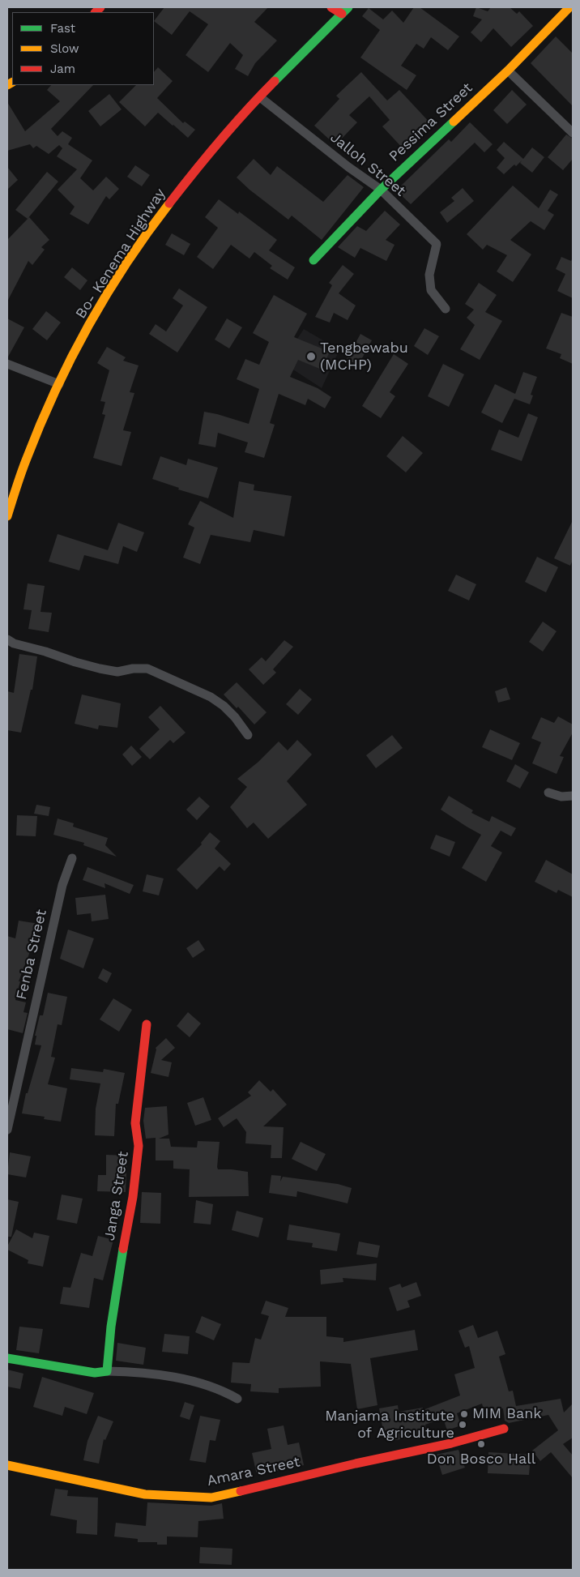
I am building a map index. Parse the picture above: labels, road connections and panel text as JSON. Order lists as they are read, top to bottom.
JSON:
{
  "streets": {
    "main road": [
      "Pessima Street",
      "Bo- Kenema Highway",
      "Janga Street",
      "Amara Street"
    ],
    "street": ["Jalloh Street", "Fenba Street"]
  },
  "crossings": [
    ["Pessima Street", "Jalloh Street"],
    ["Jalloh Street", "Bo- Kenema Highway"]
  ],
  "places": [
    "Tengbewabu (MCHP)",
    "MIM Bank",
    "Manjama Institute of Agriculture",
    "Don Bosco Hall"
  ],
  "legend": ["Fast", "Slow", "Jam"]
}
